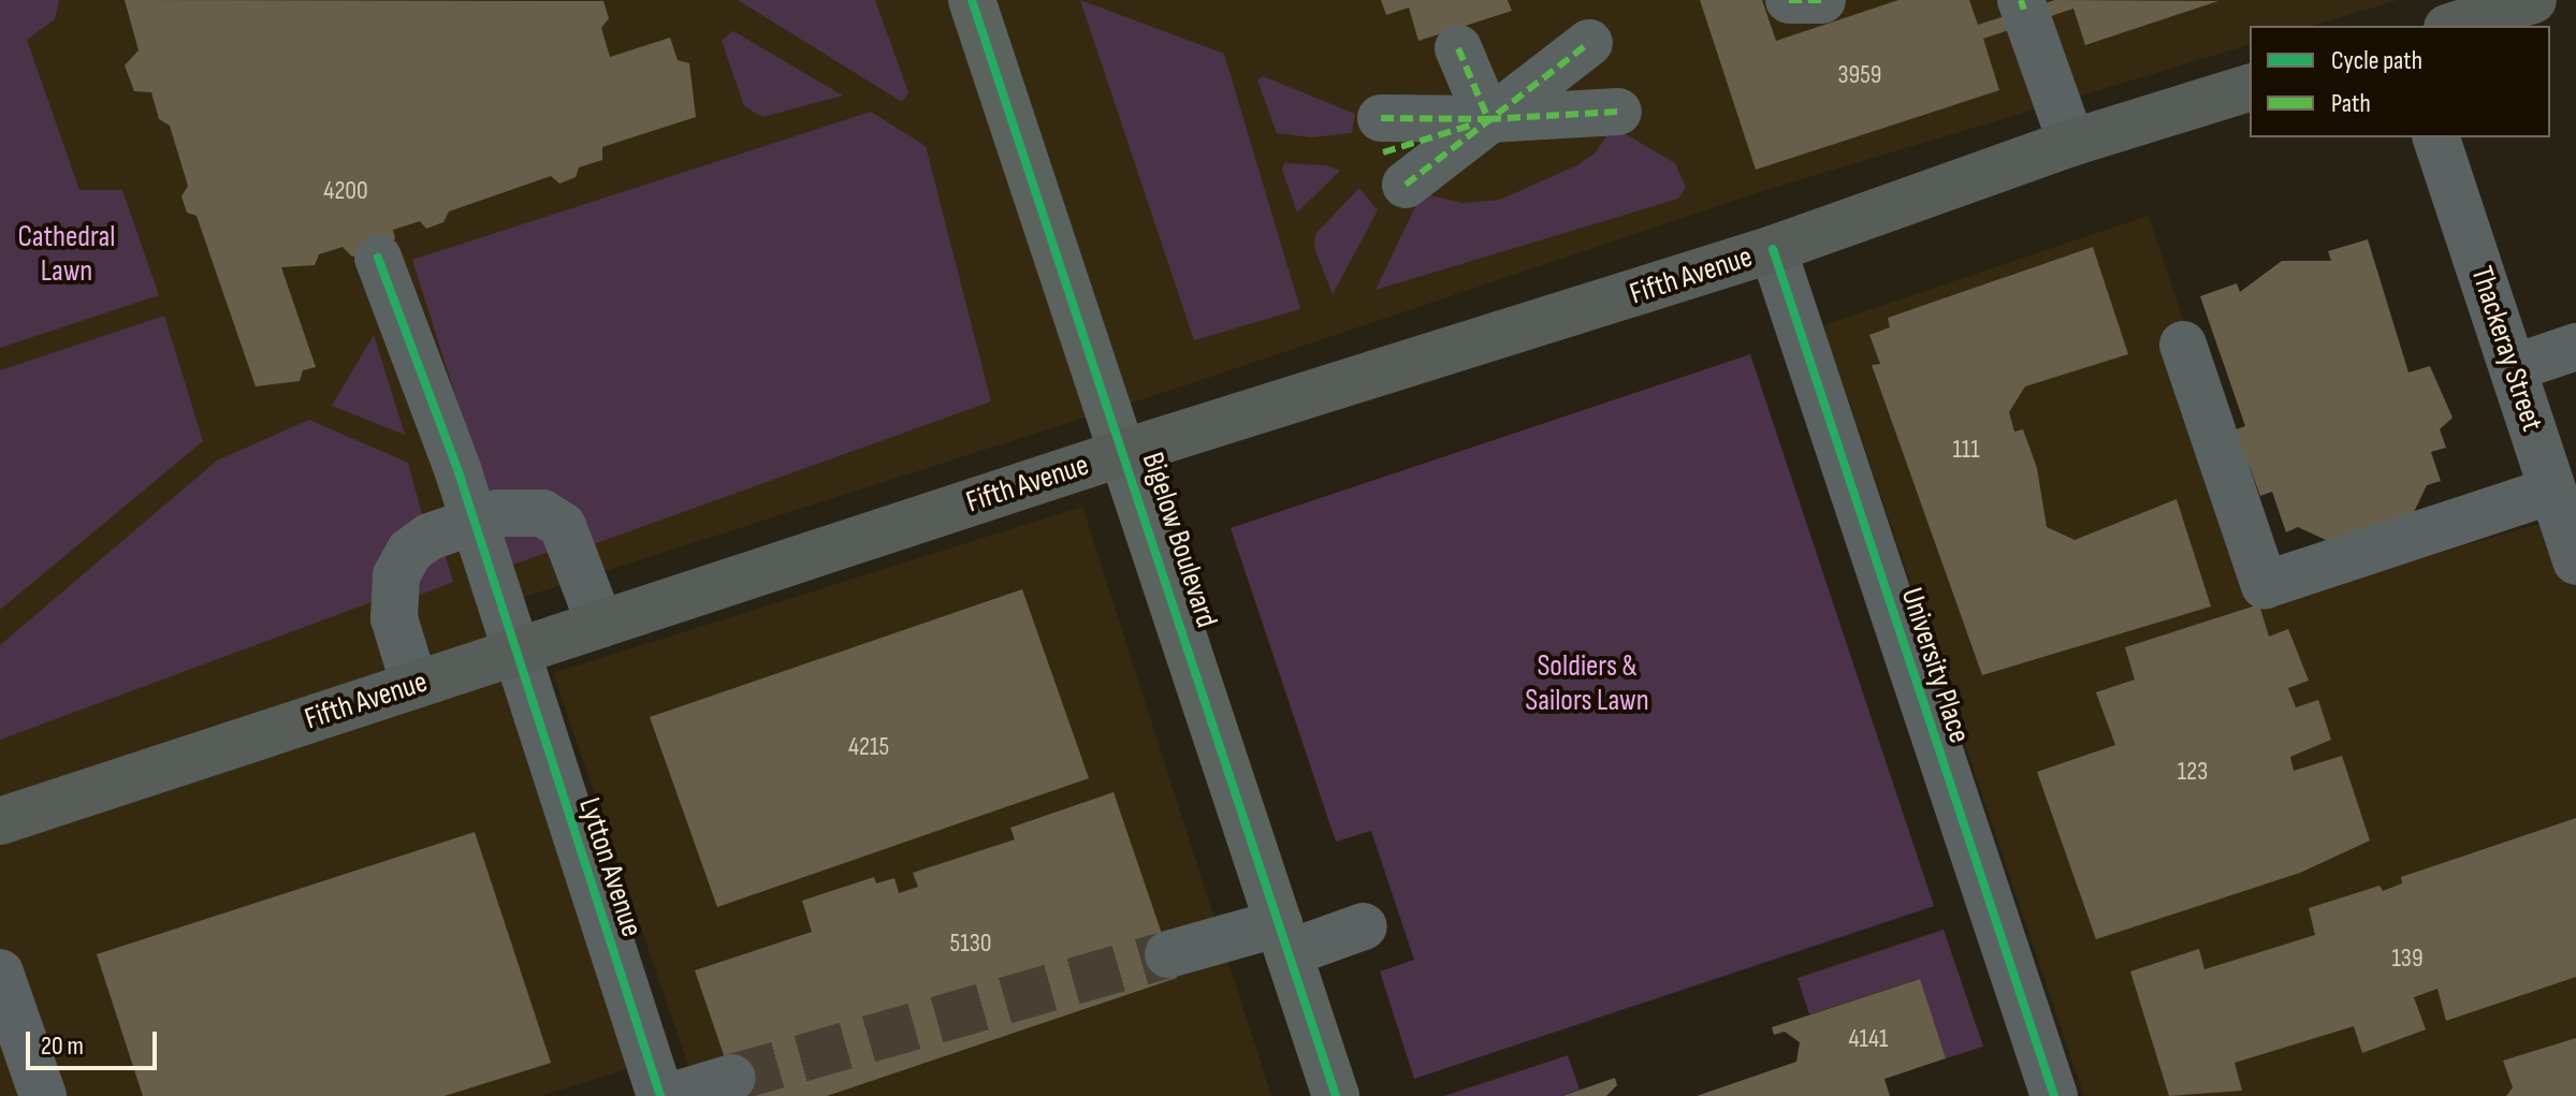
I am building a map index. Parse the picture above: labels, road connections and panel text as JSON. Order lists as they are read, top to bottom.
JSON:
{
  "streets": {
    "highway": ["Fifth Avenue"],
    "main road": ["Bigelow Boulevard"],
    "street": ["Thackeray Street", "University Place", "Lytton Avenue"]
  },
  "crossings": [
    ["Fifth Avenue", "Bigelow Boulevard"],
    ["Fifth Avenue", "University Place"],
    ["Fifth Avenue", "Lytton Avenue"]
  ],
  "parks": ["Cathedral Lawn", "Soldiers & Sailors Lawn"],
  "house_numbers": [
    "3959",
    "4200",
    "111",
    "4215",
    "123",
    "5130",
    "139",
    "4141"
  ],
  "legend": ["Cycle path", "Path"],
  "scale_bar": "20 m"
}
